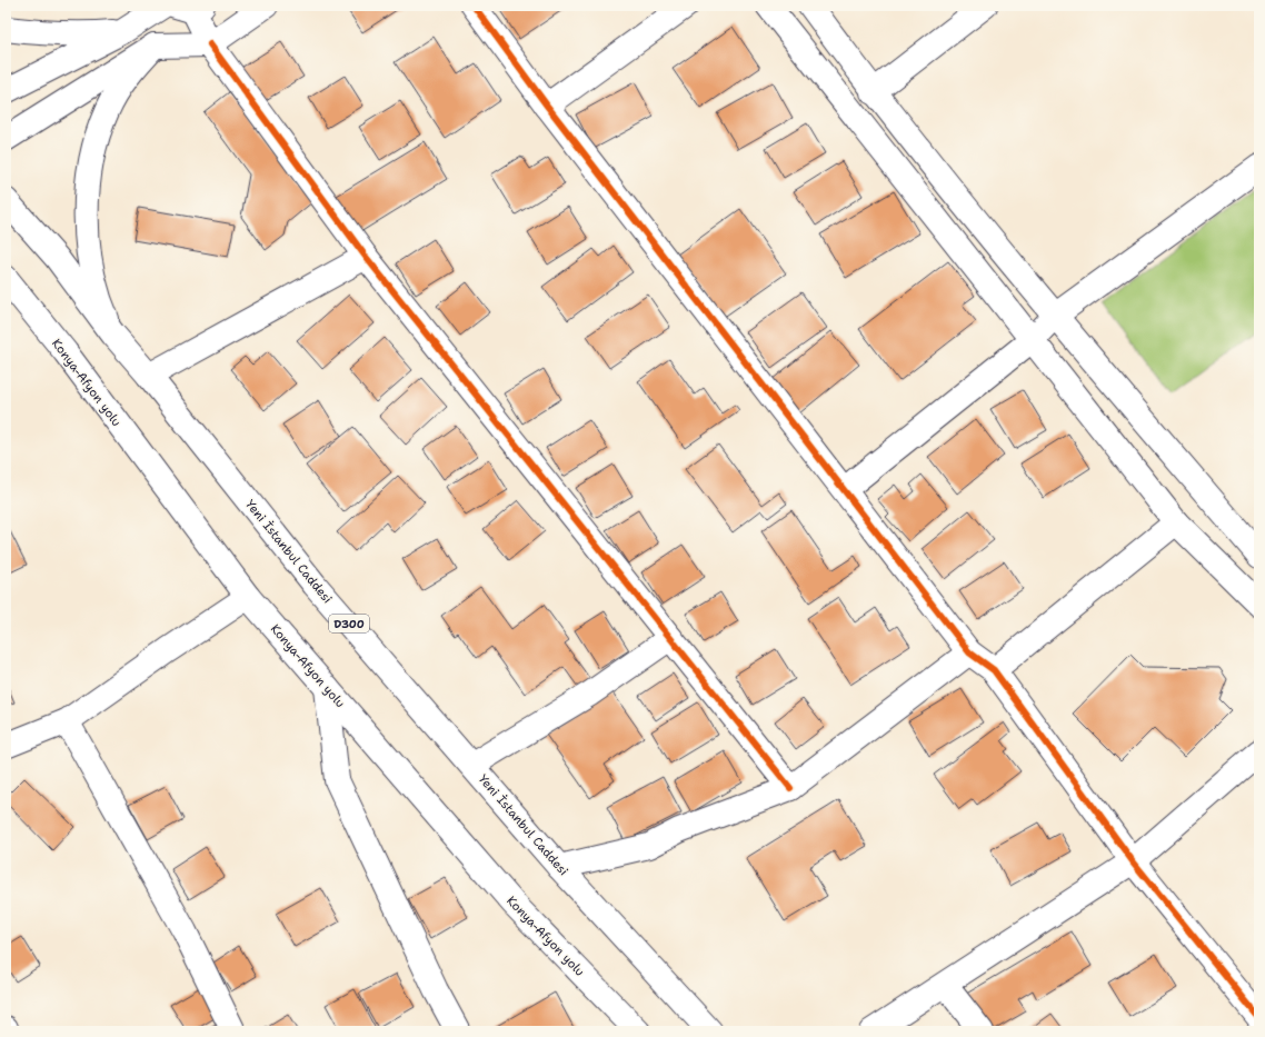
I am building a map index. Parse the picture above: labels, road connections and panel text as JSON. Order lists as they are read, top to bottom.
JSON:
{
  "streets": {
    "main road": ["Konya-Afyon yolu", "Yeni İstanbul Caddesi", "D300"]
  }
}
